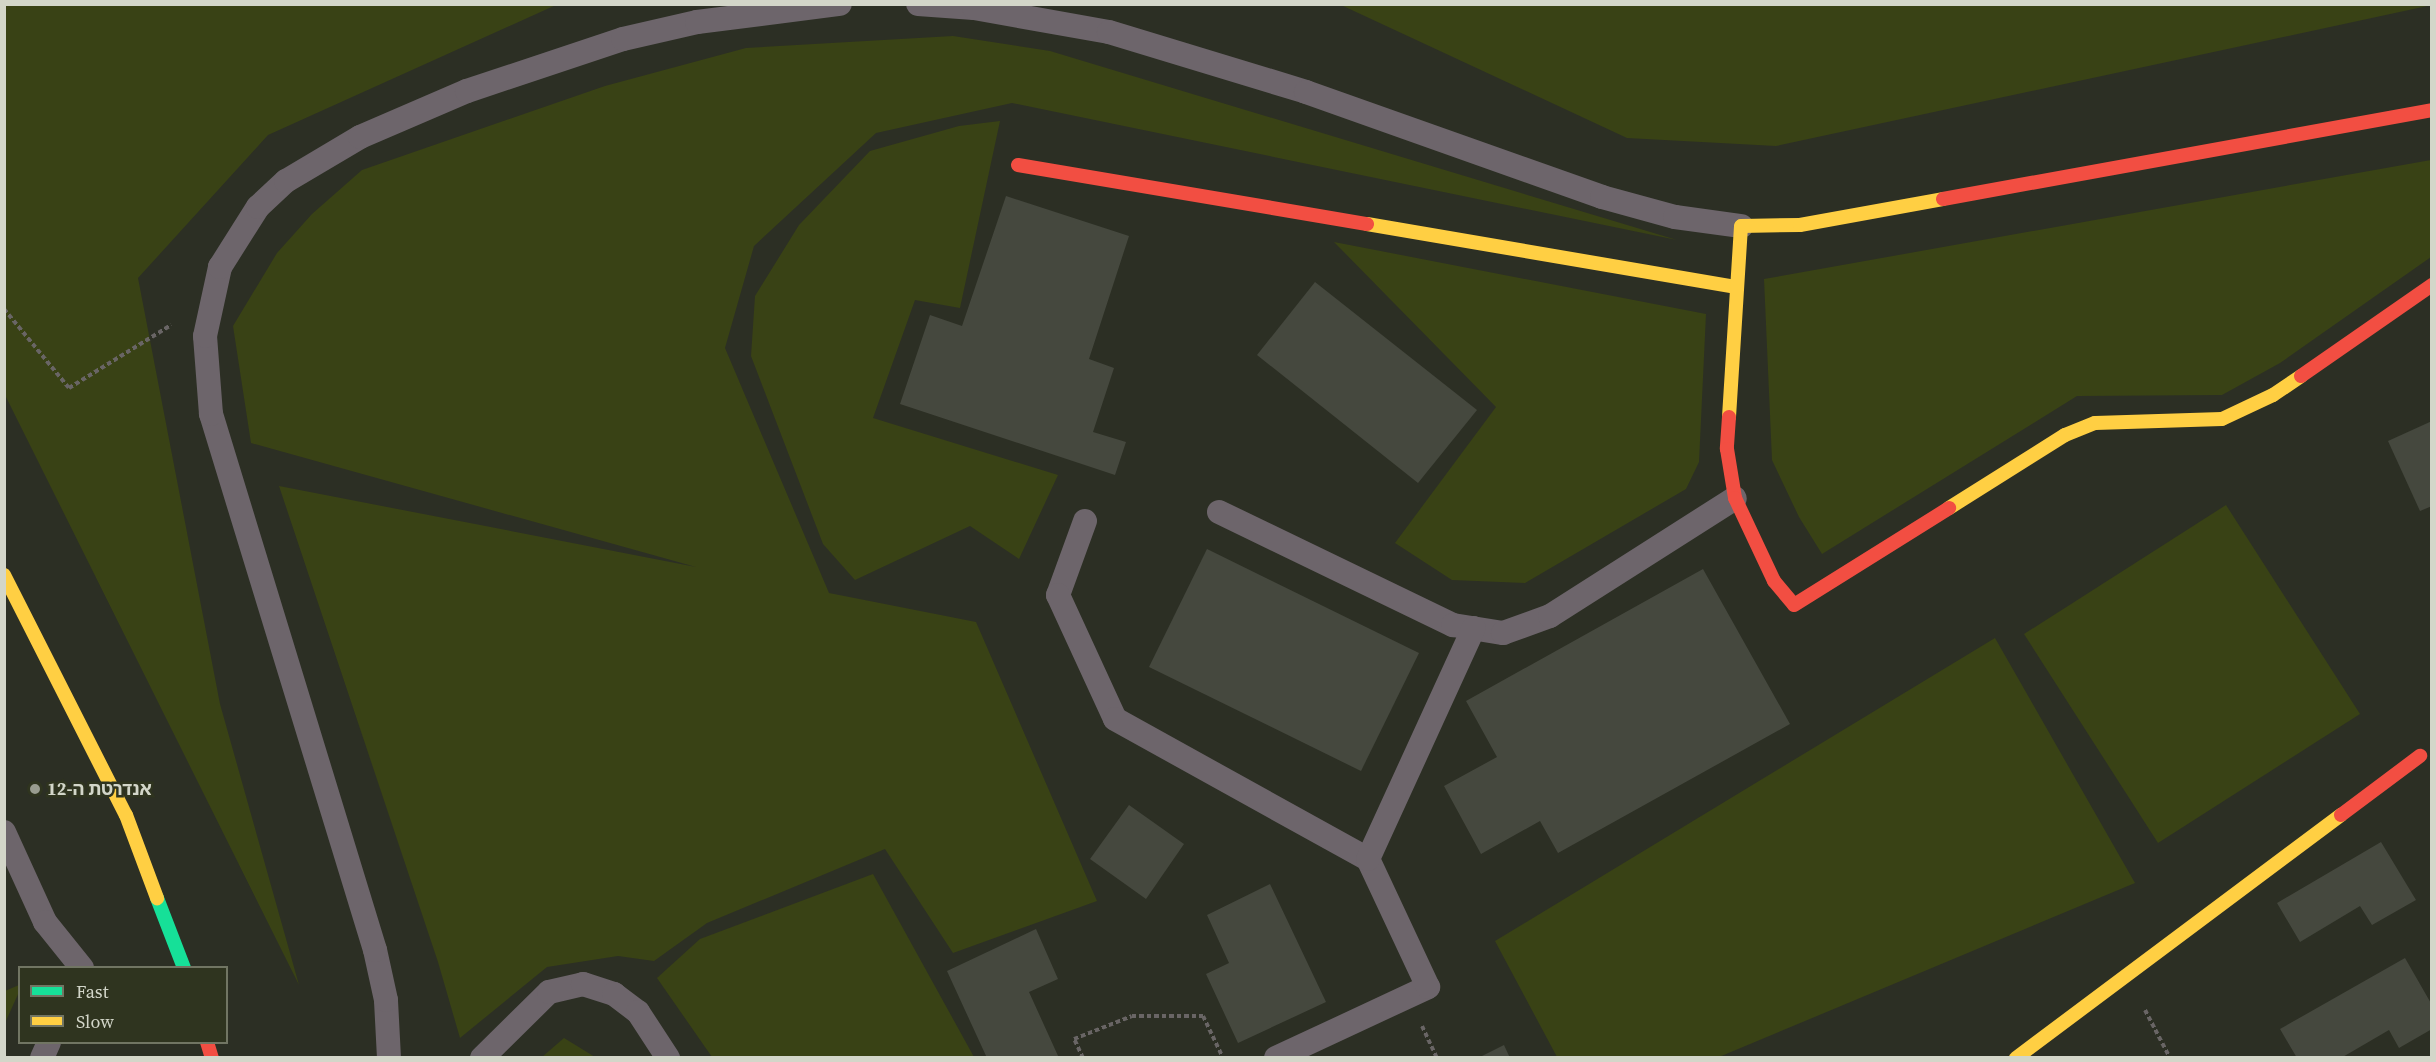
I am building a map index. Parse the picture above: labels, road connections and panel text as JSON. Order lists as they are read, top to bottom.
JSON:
{
  "places": ["אנדרטת ה-12"],
  "legend": ["Fast", "Slow"]
}
